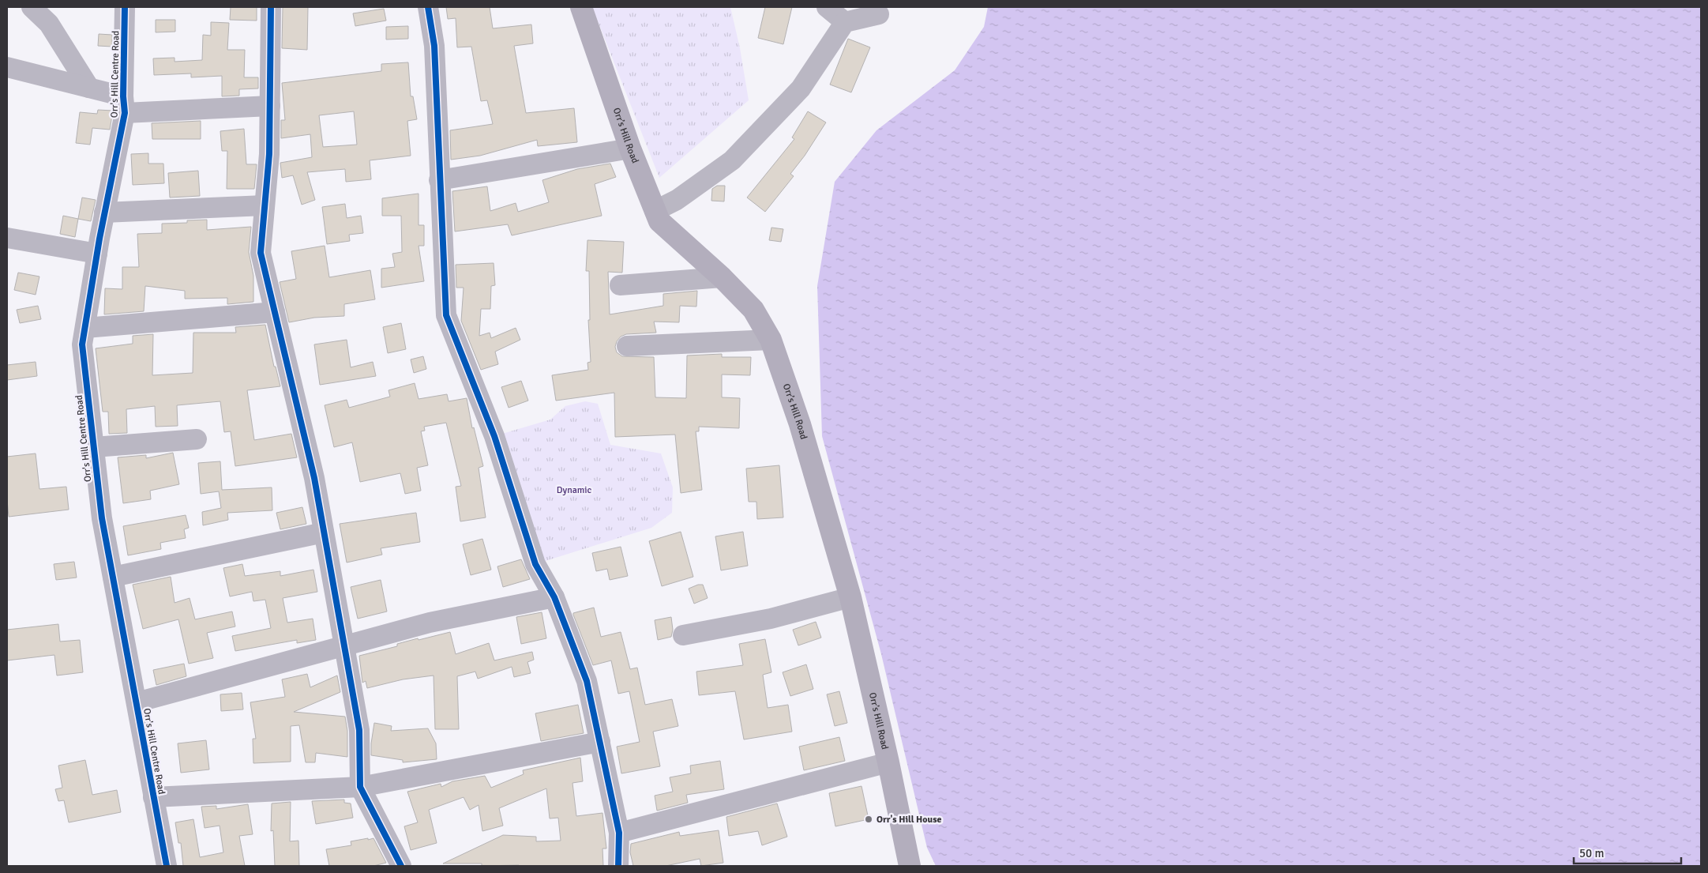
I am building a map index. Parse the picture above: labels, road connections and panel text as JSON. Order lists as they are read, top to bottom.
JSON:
{
  "streets": {
    "main road": ["Orr’s Hill Road"],
    "street": ["Orr's Hill Centre Road"]
  },
  "parks": ["Dynamic"],
  "places": ["Orr's Hill House"],
  "scale_bar": "50 m"
}
